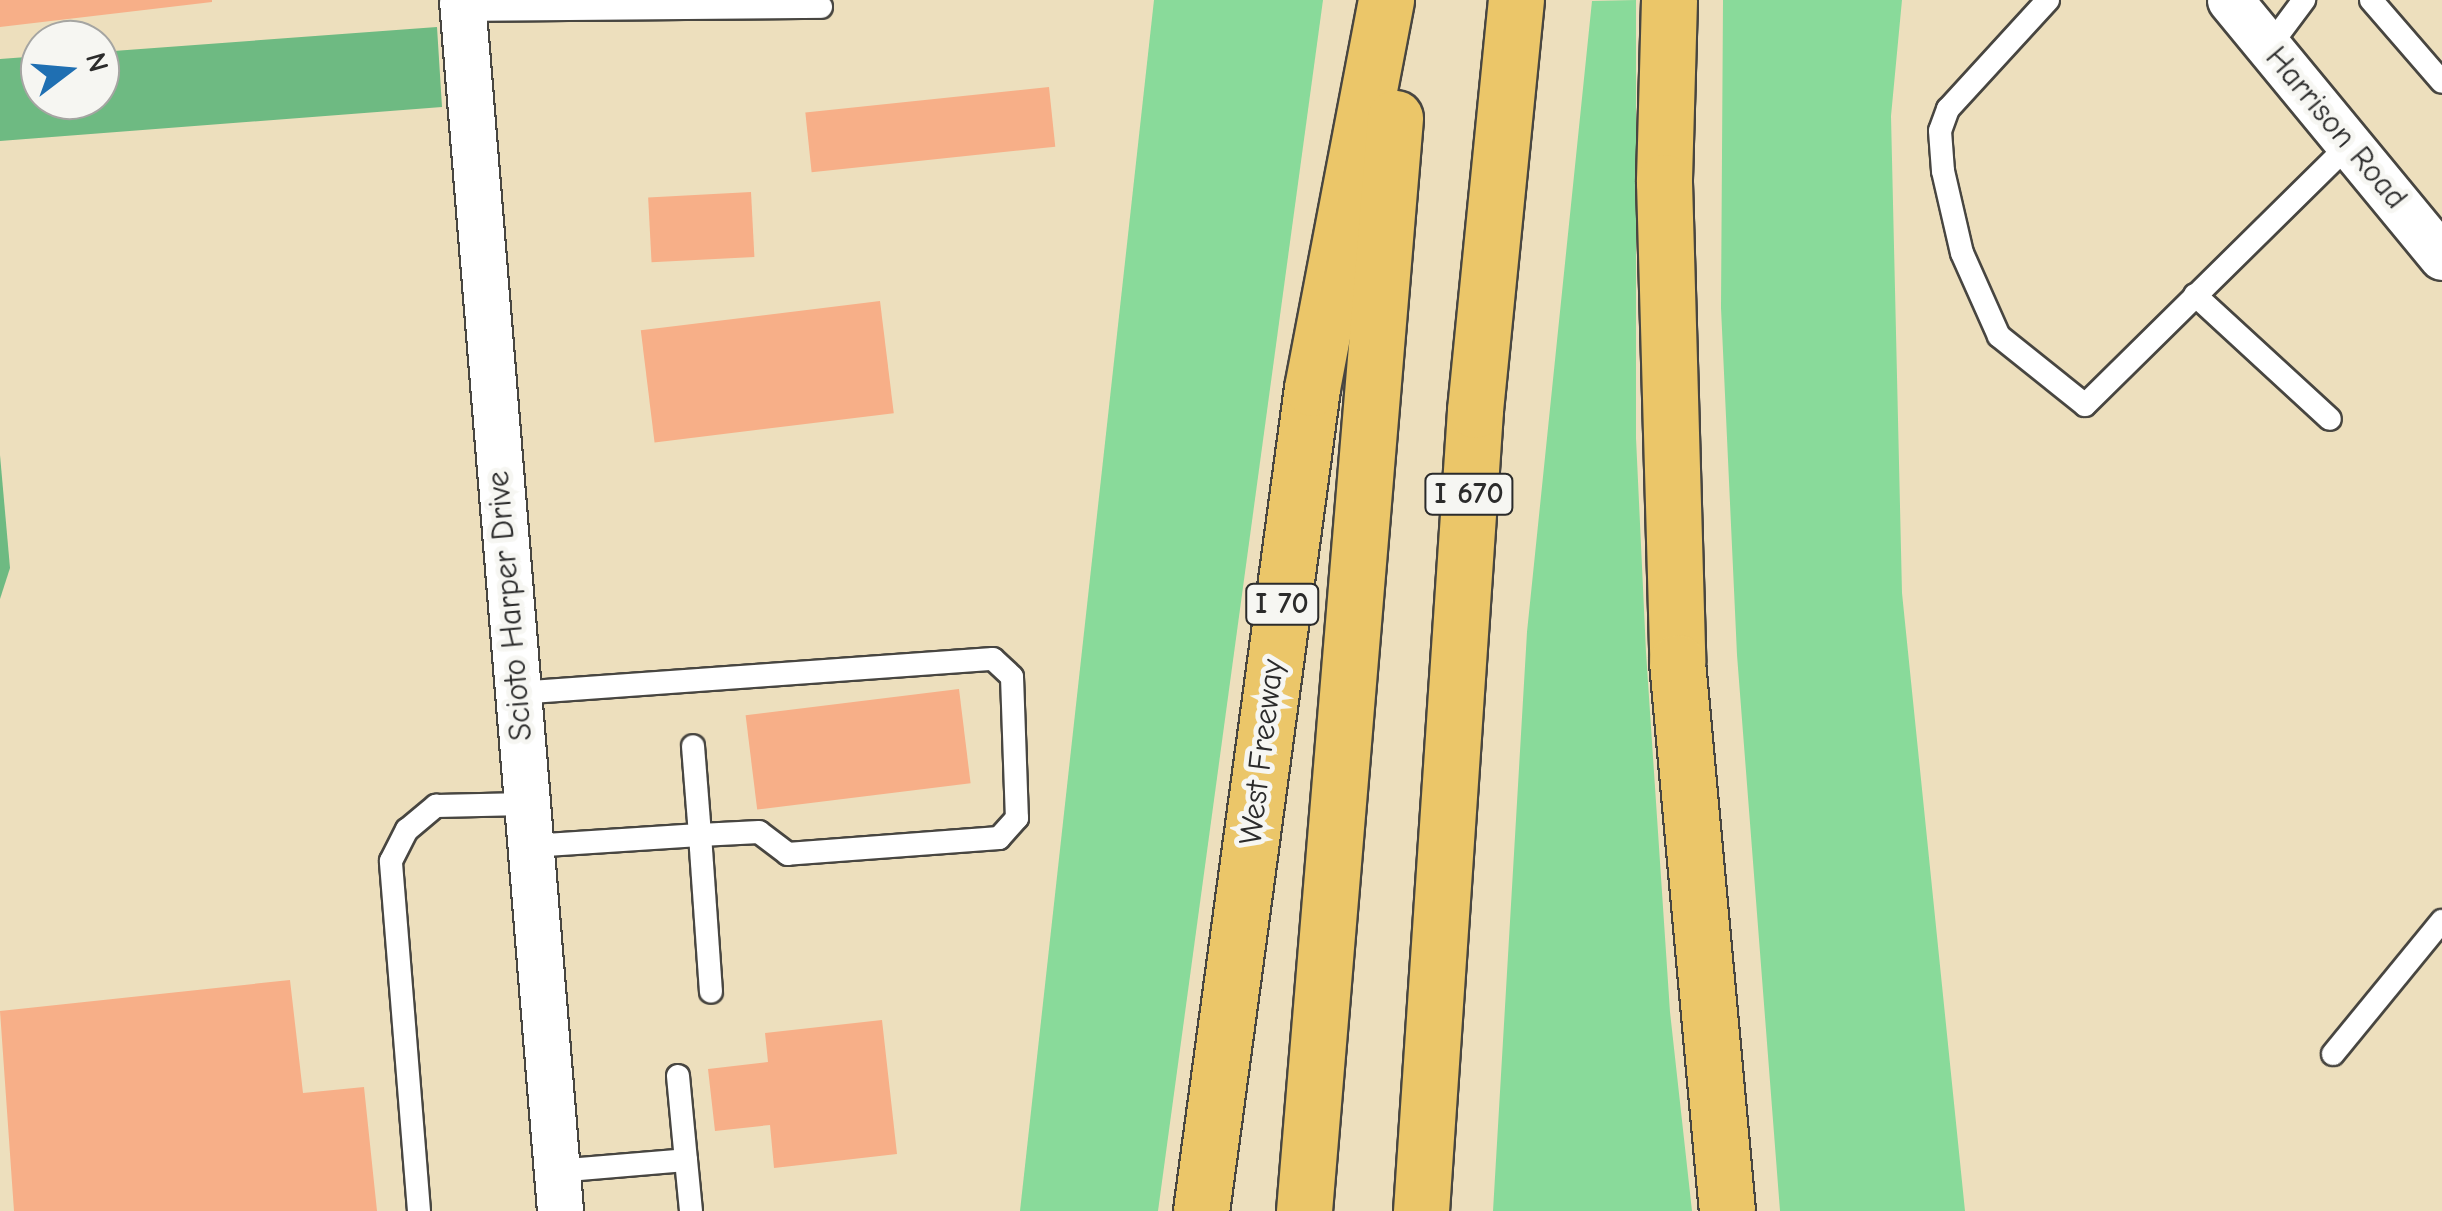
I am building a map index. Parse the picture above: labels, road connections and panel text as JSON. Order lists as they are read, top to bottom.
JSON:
{
  "streets": {
    "highway": ["I 670", "I 70", "West Freeway"],
    "street": ["Harrison Road", "Scioto Harper Drive"]
  },
  "north": "right"
}
